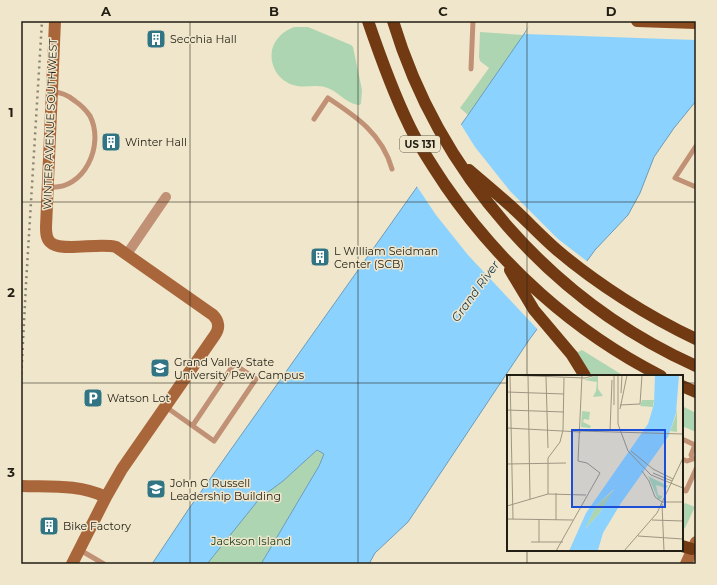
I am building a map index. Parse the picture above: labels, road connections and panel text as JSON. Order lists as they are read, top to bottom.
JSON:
{
  "streets": {
    "highway": ["US 131"],
    "street": ["WINTER AVENUE SOUTHWEST"]
  },
  "water": ["Grand River"],
  "parks": ["Jackson Island"],
  "places": {
    "building": [
      "Secchia Hall",
      "Winter Hall",
      "L WIlliam Seidman Center (SCB)",
      "Bike Factory"
    ],
    "school or university": ["Grand Valley State University Pew Campus", "John G Russell Leadership Building"],
    "parking": ["Watson Lot"]
  },
  "grid": {
    "columns": [
      "A",
      "B",
      "C",
      "D"
    ],
    "rows": ["1", "2", "3"]
  }
}
